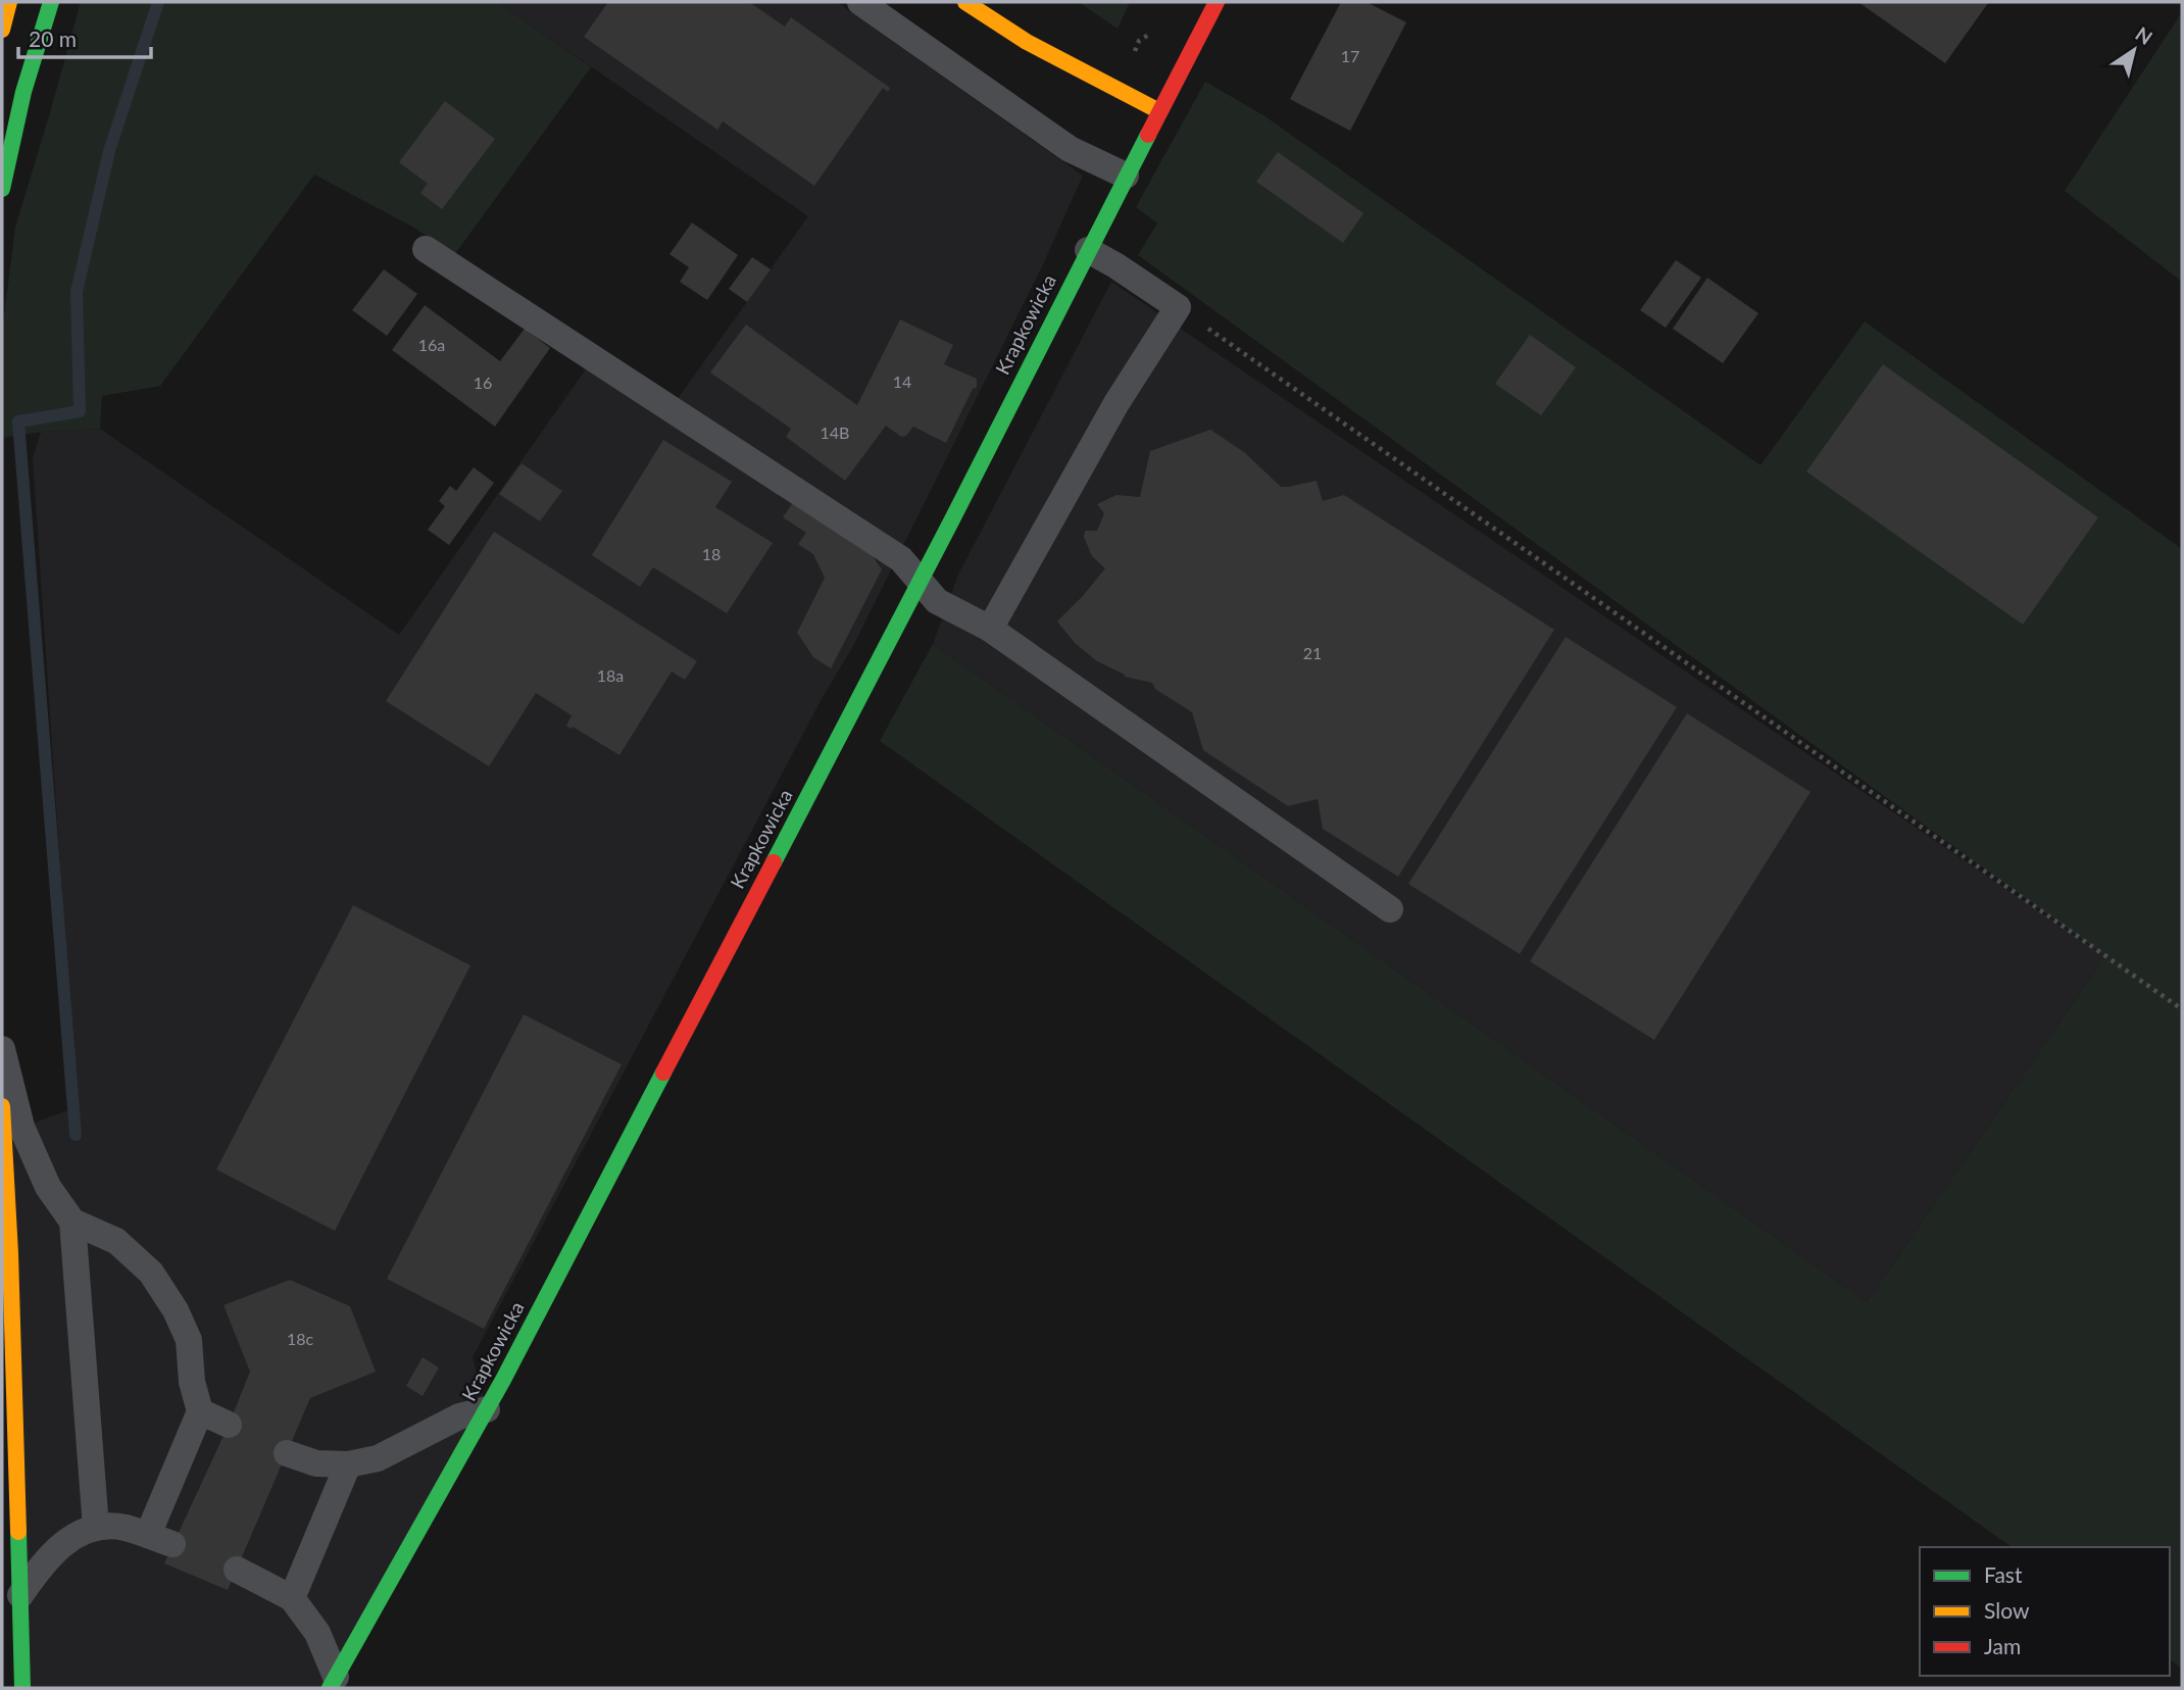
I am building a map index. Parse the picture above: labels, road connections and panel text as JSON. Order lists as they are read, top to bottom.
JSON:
{
  "streets": {
    "street": ["Krapkowicka"]
  },
  "house_numbers": [
    "17",
    "16a",
    "14",
    "16",
    "14B",
    "18",
    "21",
    "18a",
    "18c"
  ],
  "legend": ["Fast", "Slow", "Jam"],
  "scale_bar": "20 m",
  "north": "top right"
}
